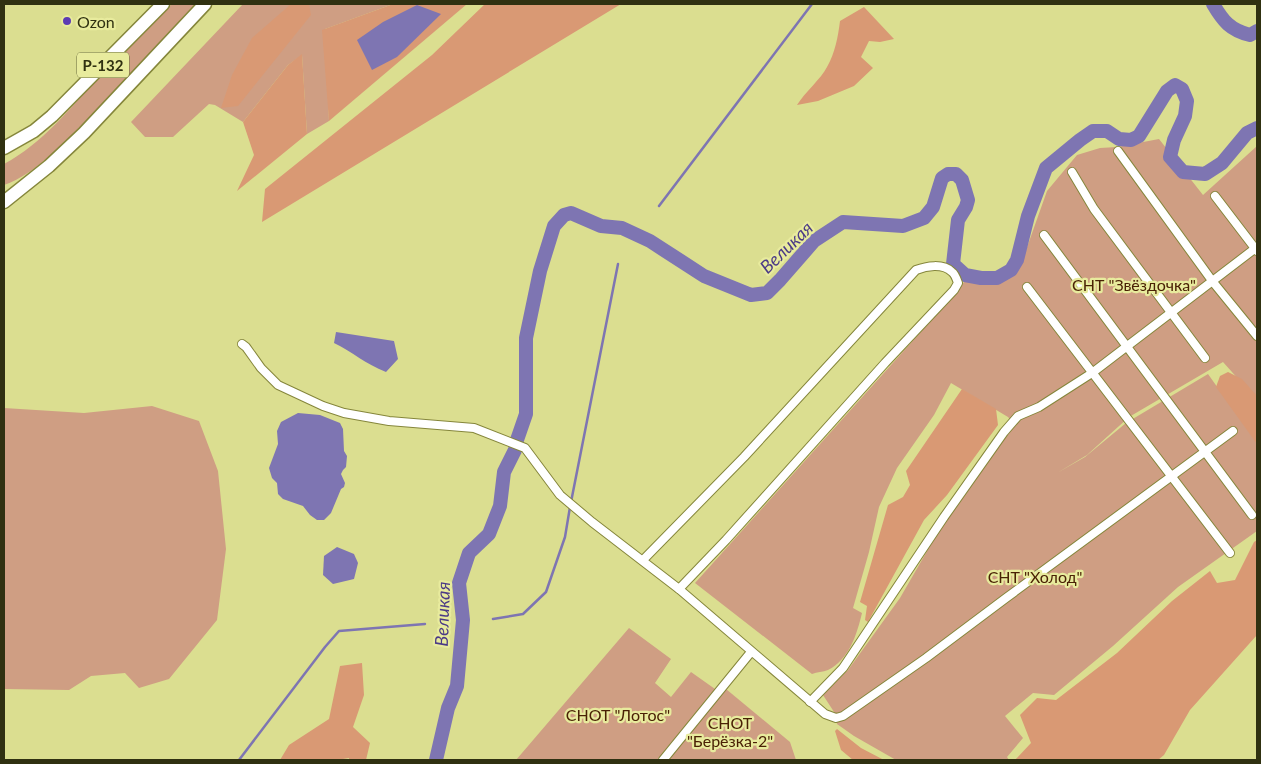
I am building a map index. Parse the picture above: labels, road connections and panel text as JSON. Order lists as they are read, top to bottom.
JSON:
{
  "streets": {
    "highway": ["Р-132"]
  },
  "water": ["Великая"],
  "parks": [
    "СНТ \"Звёздочка\"",
    "СНТ \"Холод\"",
    "СНОТ \"Лотос\"",
    "СНОТ \"Берёзка-2\""
  ],
  "places": ["Ozon"]
}
